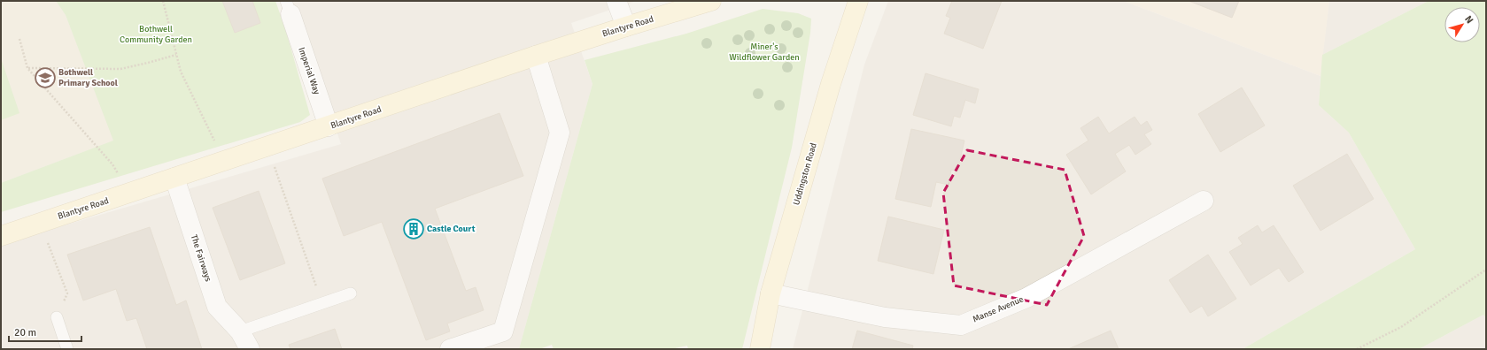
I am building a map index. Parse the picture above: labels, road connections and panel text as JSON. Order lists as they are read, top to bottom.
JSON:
{
  "streets": {
    "street": [
      "Blantyre Road",
      "Imperial Way",
      "Uddingston Road",
      "The Fairways",
      "Manse Avenue"
    ]
  },
  "crossings": [
    ["Blantyre Road", "Imperial Way"],
    ["Blantyre Road", "The Fairways"],
    ["Uddingston Road", "Manse Avenue"]
  ],
  "parks": ["Bothwell Community Garden", "Miner's Wildflower Garden"],
  "places": {
    "school or university": ["Bothwell Primary School"],
    "building": ["Castle Court"]
  },
  "scale_bar": "20 m",
  "north": "top right"
}
